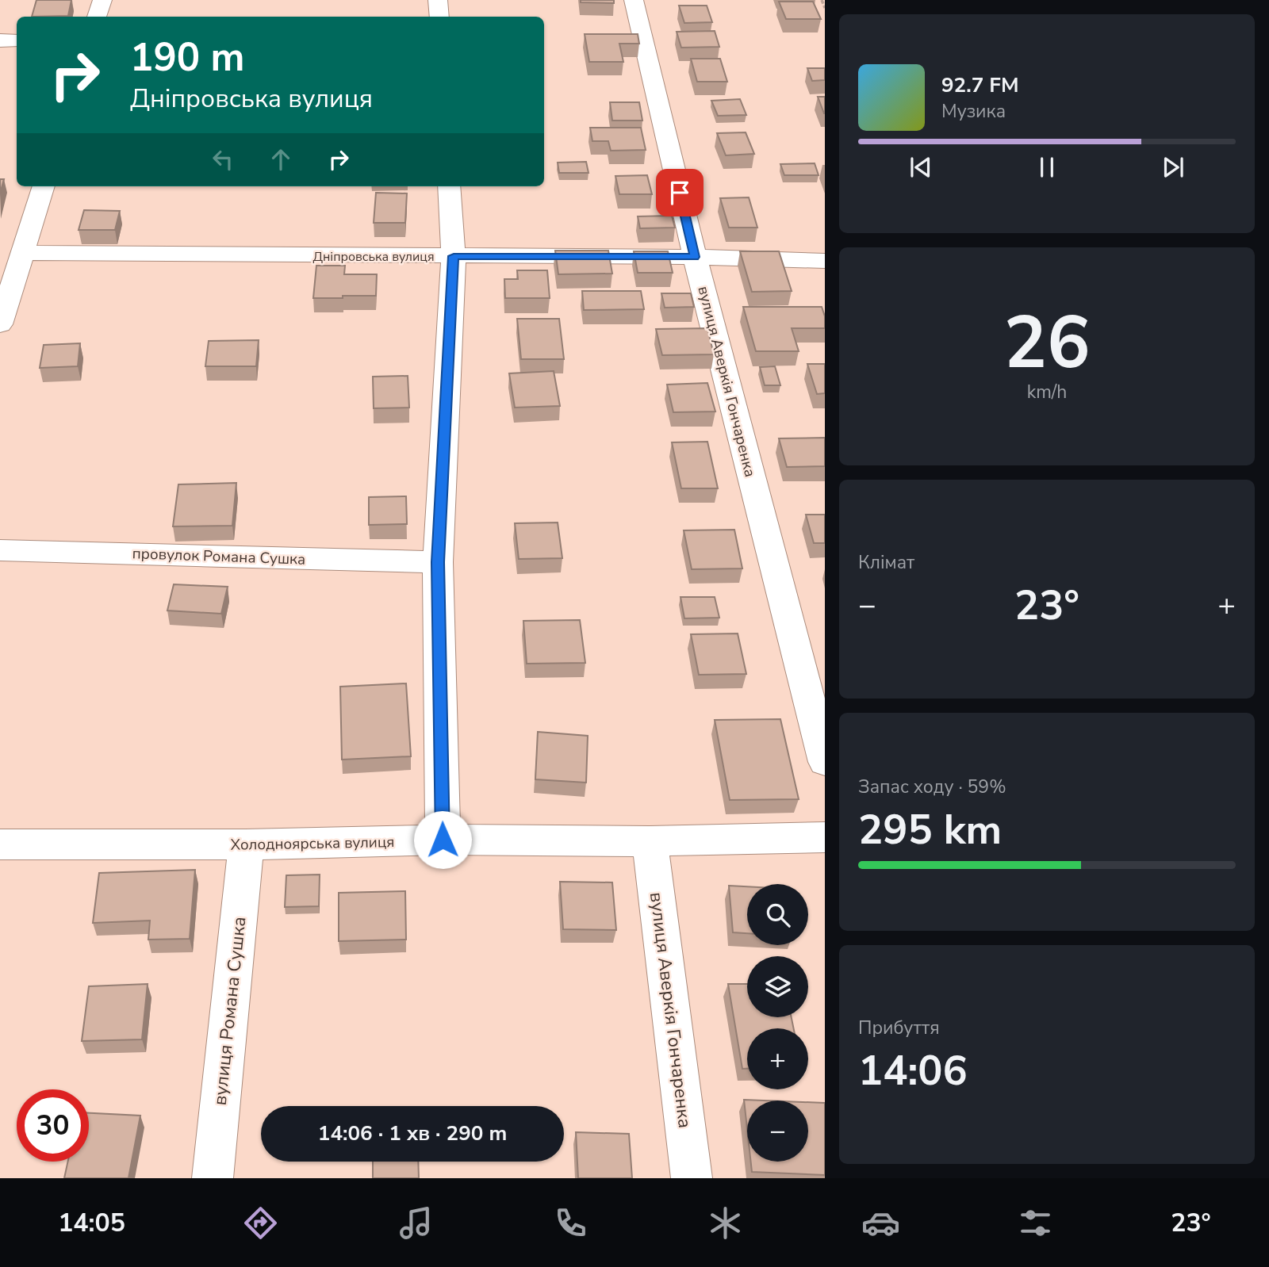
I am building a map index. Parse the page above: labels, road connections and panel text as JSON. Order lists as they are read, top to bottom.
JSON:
{
  "streets": {
    "street": [
      "Дніпровська вулиця",
      "вулиця Аверкія Гончаренка",
      "провулок Романа Сушка",
      "Холодноярська вулиця",
      "вулиця Романа Сушка"
    ]
  },
  "crossings": [
    ["Дніпровська вулиця", "вулиця Аверкія Гончаренка"],
    ["вулиця Аверкія Гончаренка", "Холодноярська вулиця"],
    ["Холодноярська вулиця", "вулиця Романа Сушка"]
  ],
  "page": {
    "turn": ["190 m", "Дніпровська вулиця"],
    "song": ["92.7 FM", "Музика"],
    "tile": [
      ["26", "km/h"],
      "Клімат",
      ["Запас ходу · 59%", "295 km"],
      ["Прибуття", "14:06"]
    ],
    "heat": ["−", "23°", "+"],
    "map_buttons": ["+", "−"],
    "limit": "30",
    "trip": "14:06 · 1 хв · 290 m",
    "tabs": ["14:05", "23°"]
  }
}
